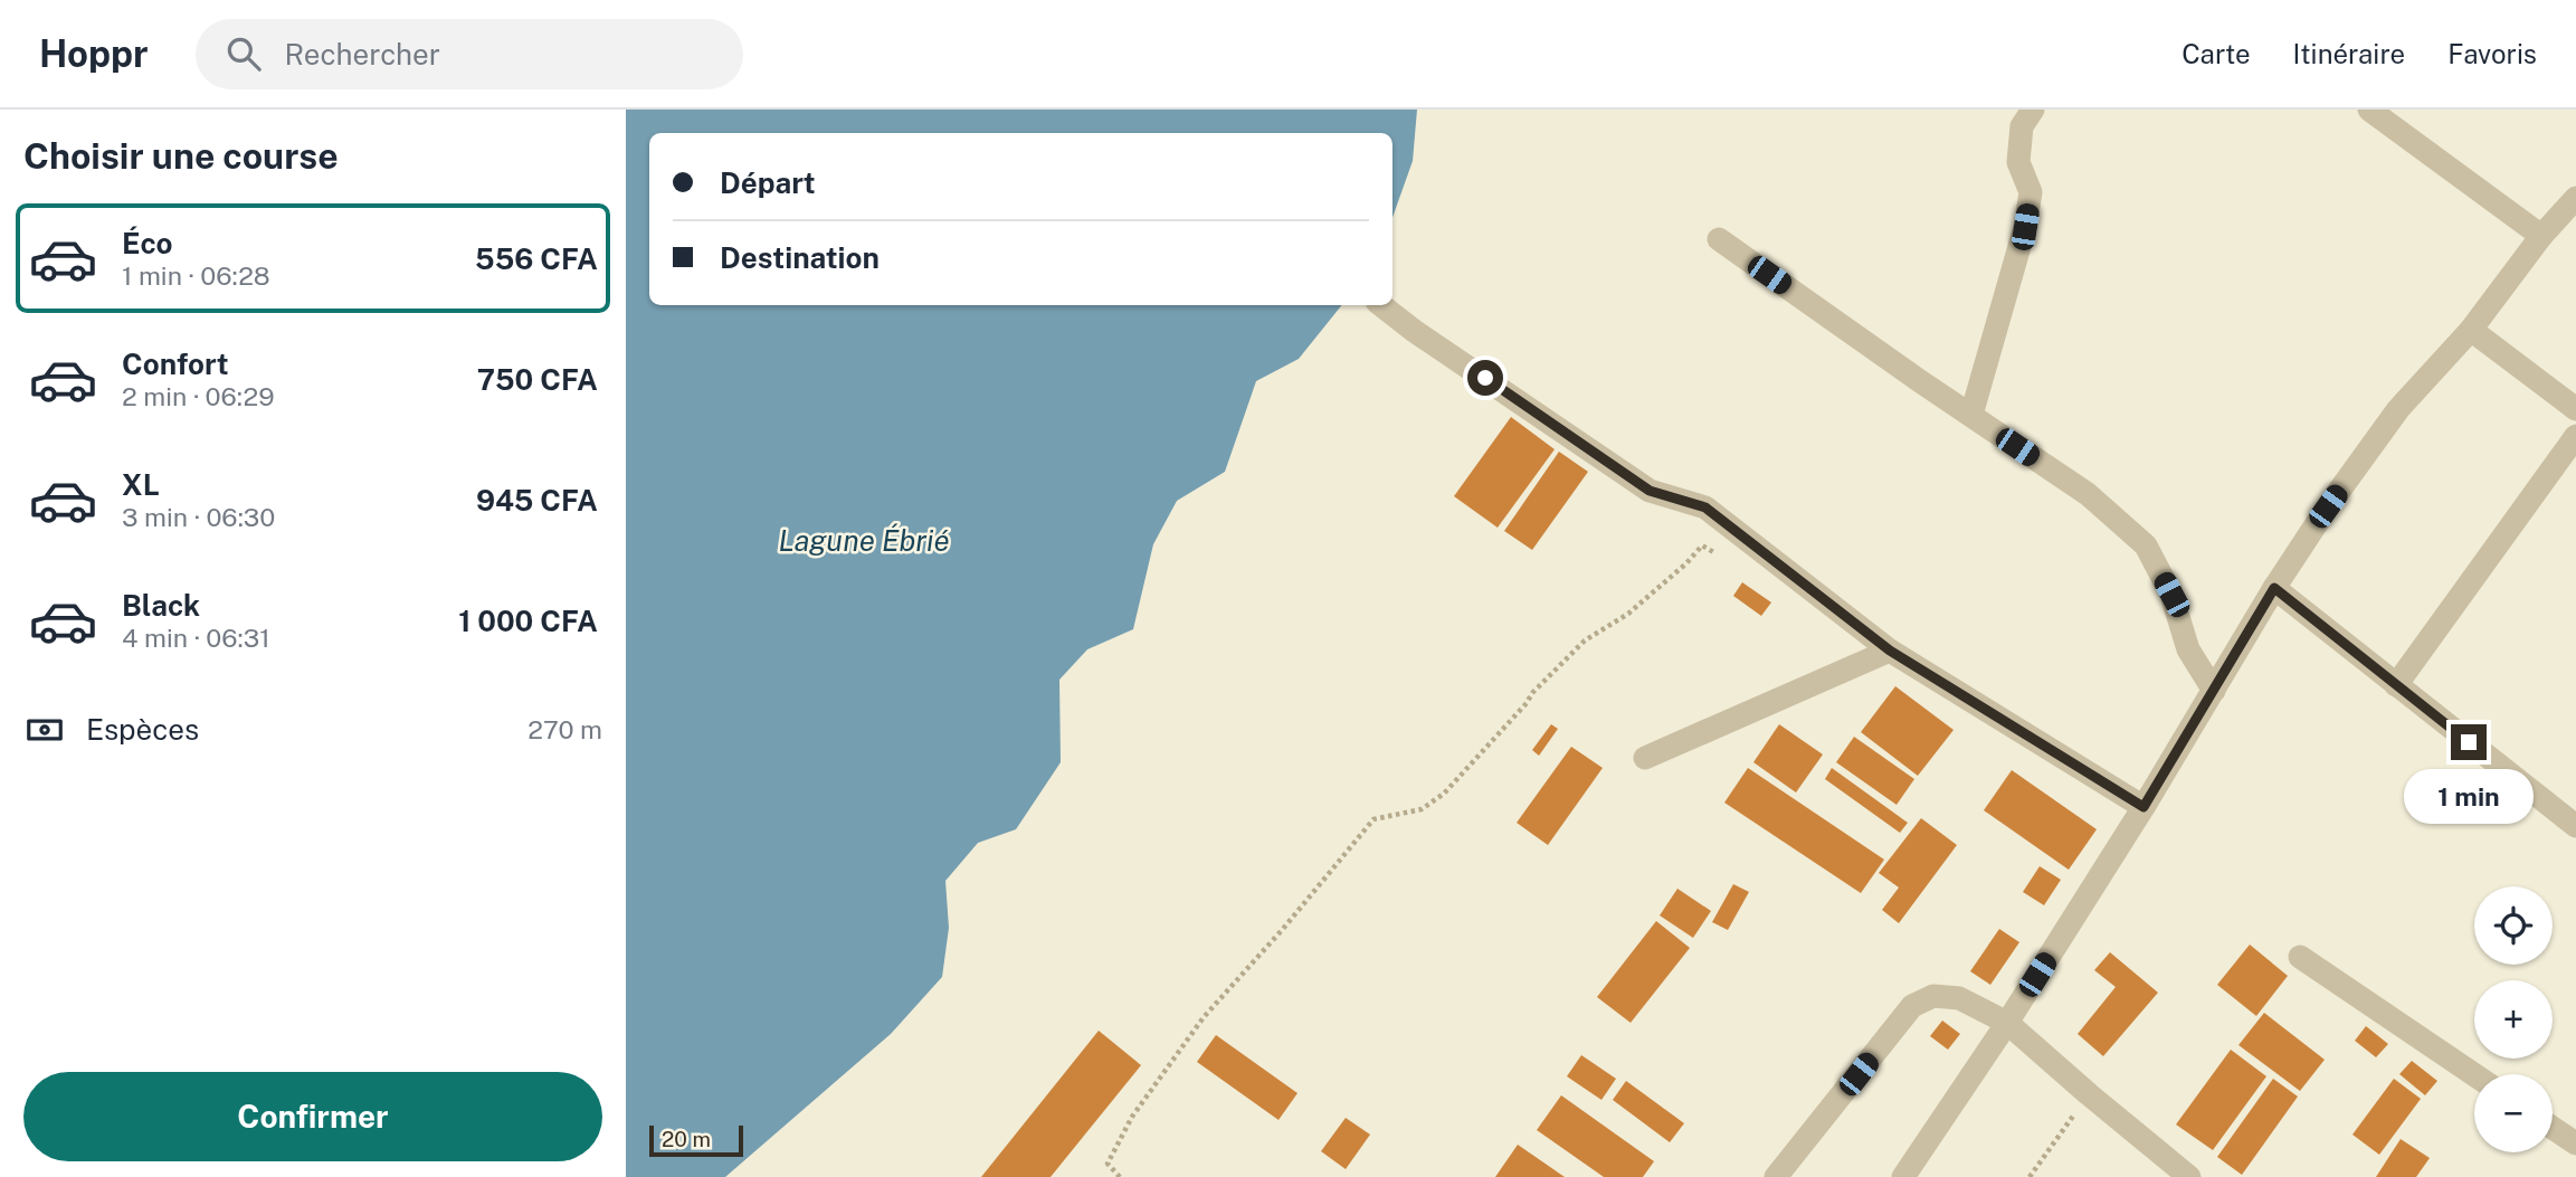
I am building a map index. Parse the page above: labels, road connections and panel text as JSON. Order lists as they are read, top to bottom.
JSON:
{
  "water": ["Lagune Ébrié"],
  "scale_bar": "20 m",
  "page": {
    "header": "Hoppr",
    "search": "Rechercher",
    "nav": ["Carte", "Itinéraire", "Favoris"],
    "heading": "Choisir une course",
    "banner": ["Départ", "Destination"],
    "list": [
      {
        "name": "Éco",
        "note": "1 min · 06:28",
        "value": "556 CFA"
      },
      {
        "name": "Confort",
        "note": "2 min · 06:29",
        "value": "750 CFA"
      },
      {
        "name": "XL",
        "note": "3 min · 06:30",
        "value": "945 CFA"
      },
      {
        "name": "Black",
        "note": "4 min · 06:31",
        "value": "1 000 CFA"
      }
    ],
    "pay": ["Espèces", "270 m"],
    "bubble": "1 min",
    "map_buttons": ["+", "−"],
    "buttons": "Confirmer",
    "scale": "20 m"
  }
}
